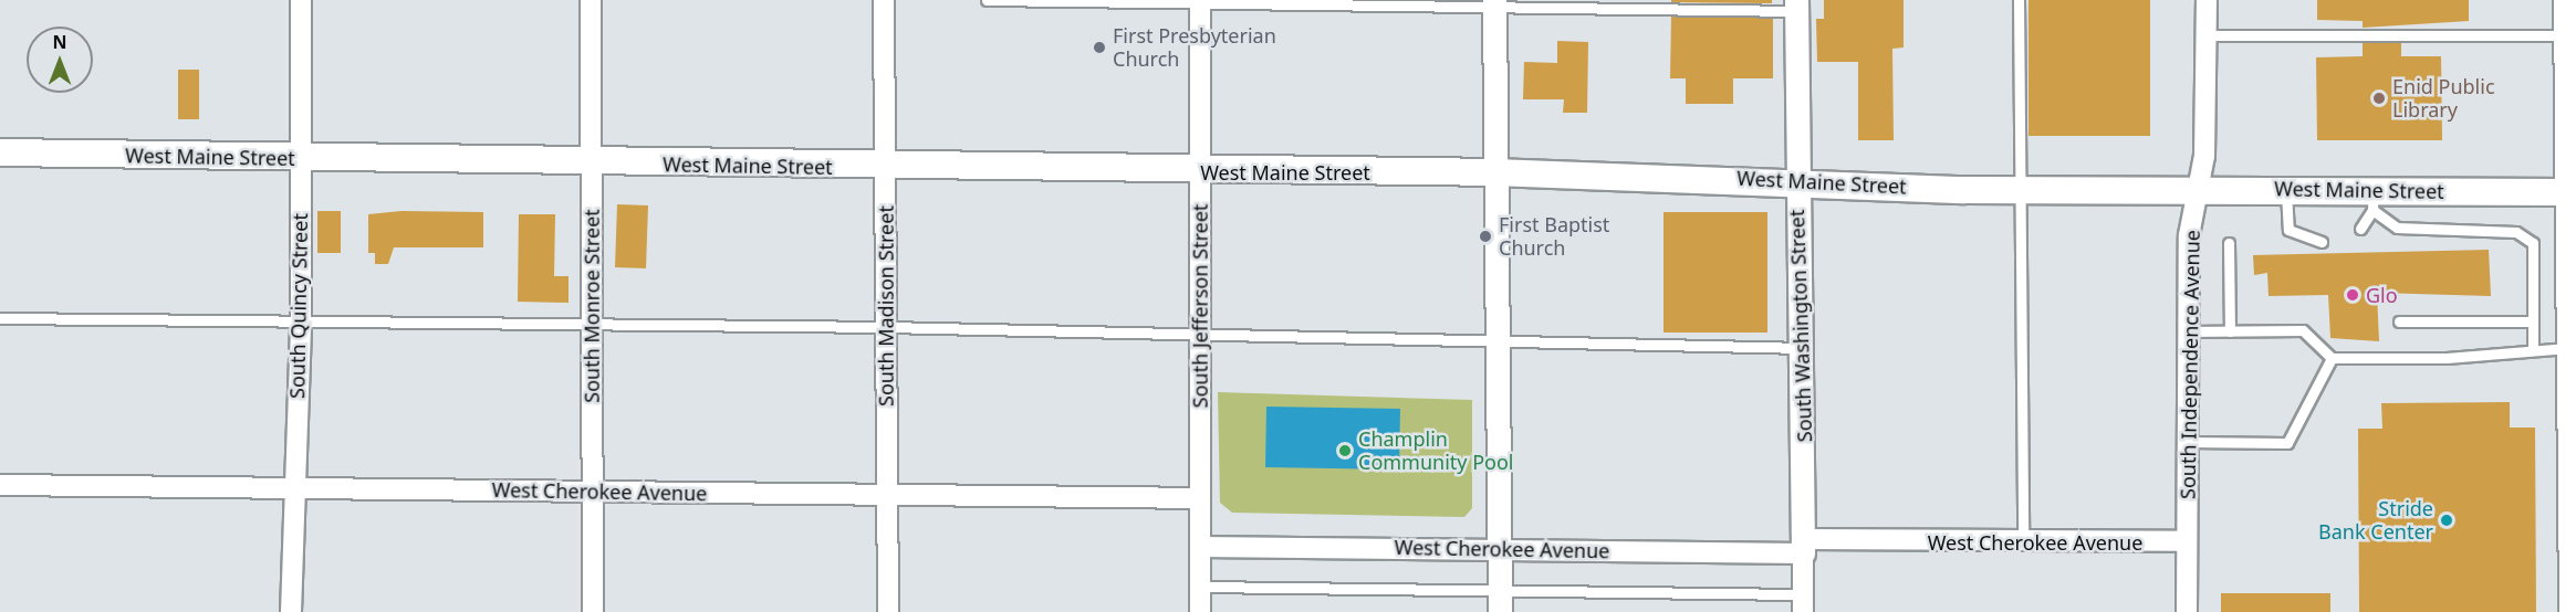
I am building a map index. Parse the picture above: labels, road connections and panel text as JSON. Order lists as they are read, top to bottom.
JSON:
{
  "streets": {
    "main road": ["West Maine Street"],
    "street": [
      "South Quincy Street",
      "South Monroe Street",
      "South Madison Street",
      "South Jefferson Street",
      "South Washington Street",
      "South Independence Avenue",
      "West Cherokee Avenue"
    ]
  },
  "crossings": [
    ["West Maine Street", "South Quincy Street"],
    ["West Maine Street", "South Monroe Street"],
    ["West Maine Street", "South Madison Street"],
    ["West Maine Street", "South Jefferson Street"],
    ["West Maine Street", "South Washington Street"],
    ["West Maine Street", "South Independence Avenue"],
    ["South Quincy Street", "West Cherokee Avenue"],
    ["South Monroe Street", "West Cherokee Avenue"],
    ["South Madison Street", "West Cherokee Avenue"],
    ["South Jefferson Street", "West Cherokee Avenue"],
    ["South Washington Street", "West Cherokee Avenue"],
    ["South Independence Avenue", "West Cherokee Avenue"]
  ],
  "places": [
    "First Presbyterian Church",
    "Enid Public Library",
    "First Baptist Church",
    "Glo",
    "Champlin Community Pool",
    "Stride Bank Center"
  ],
  "north": "top"
}
